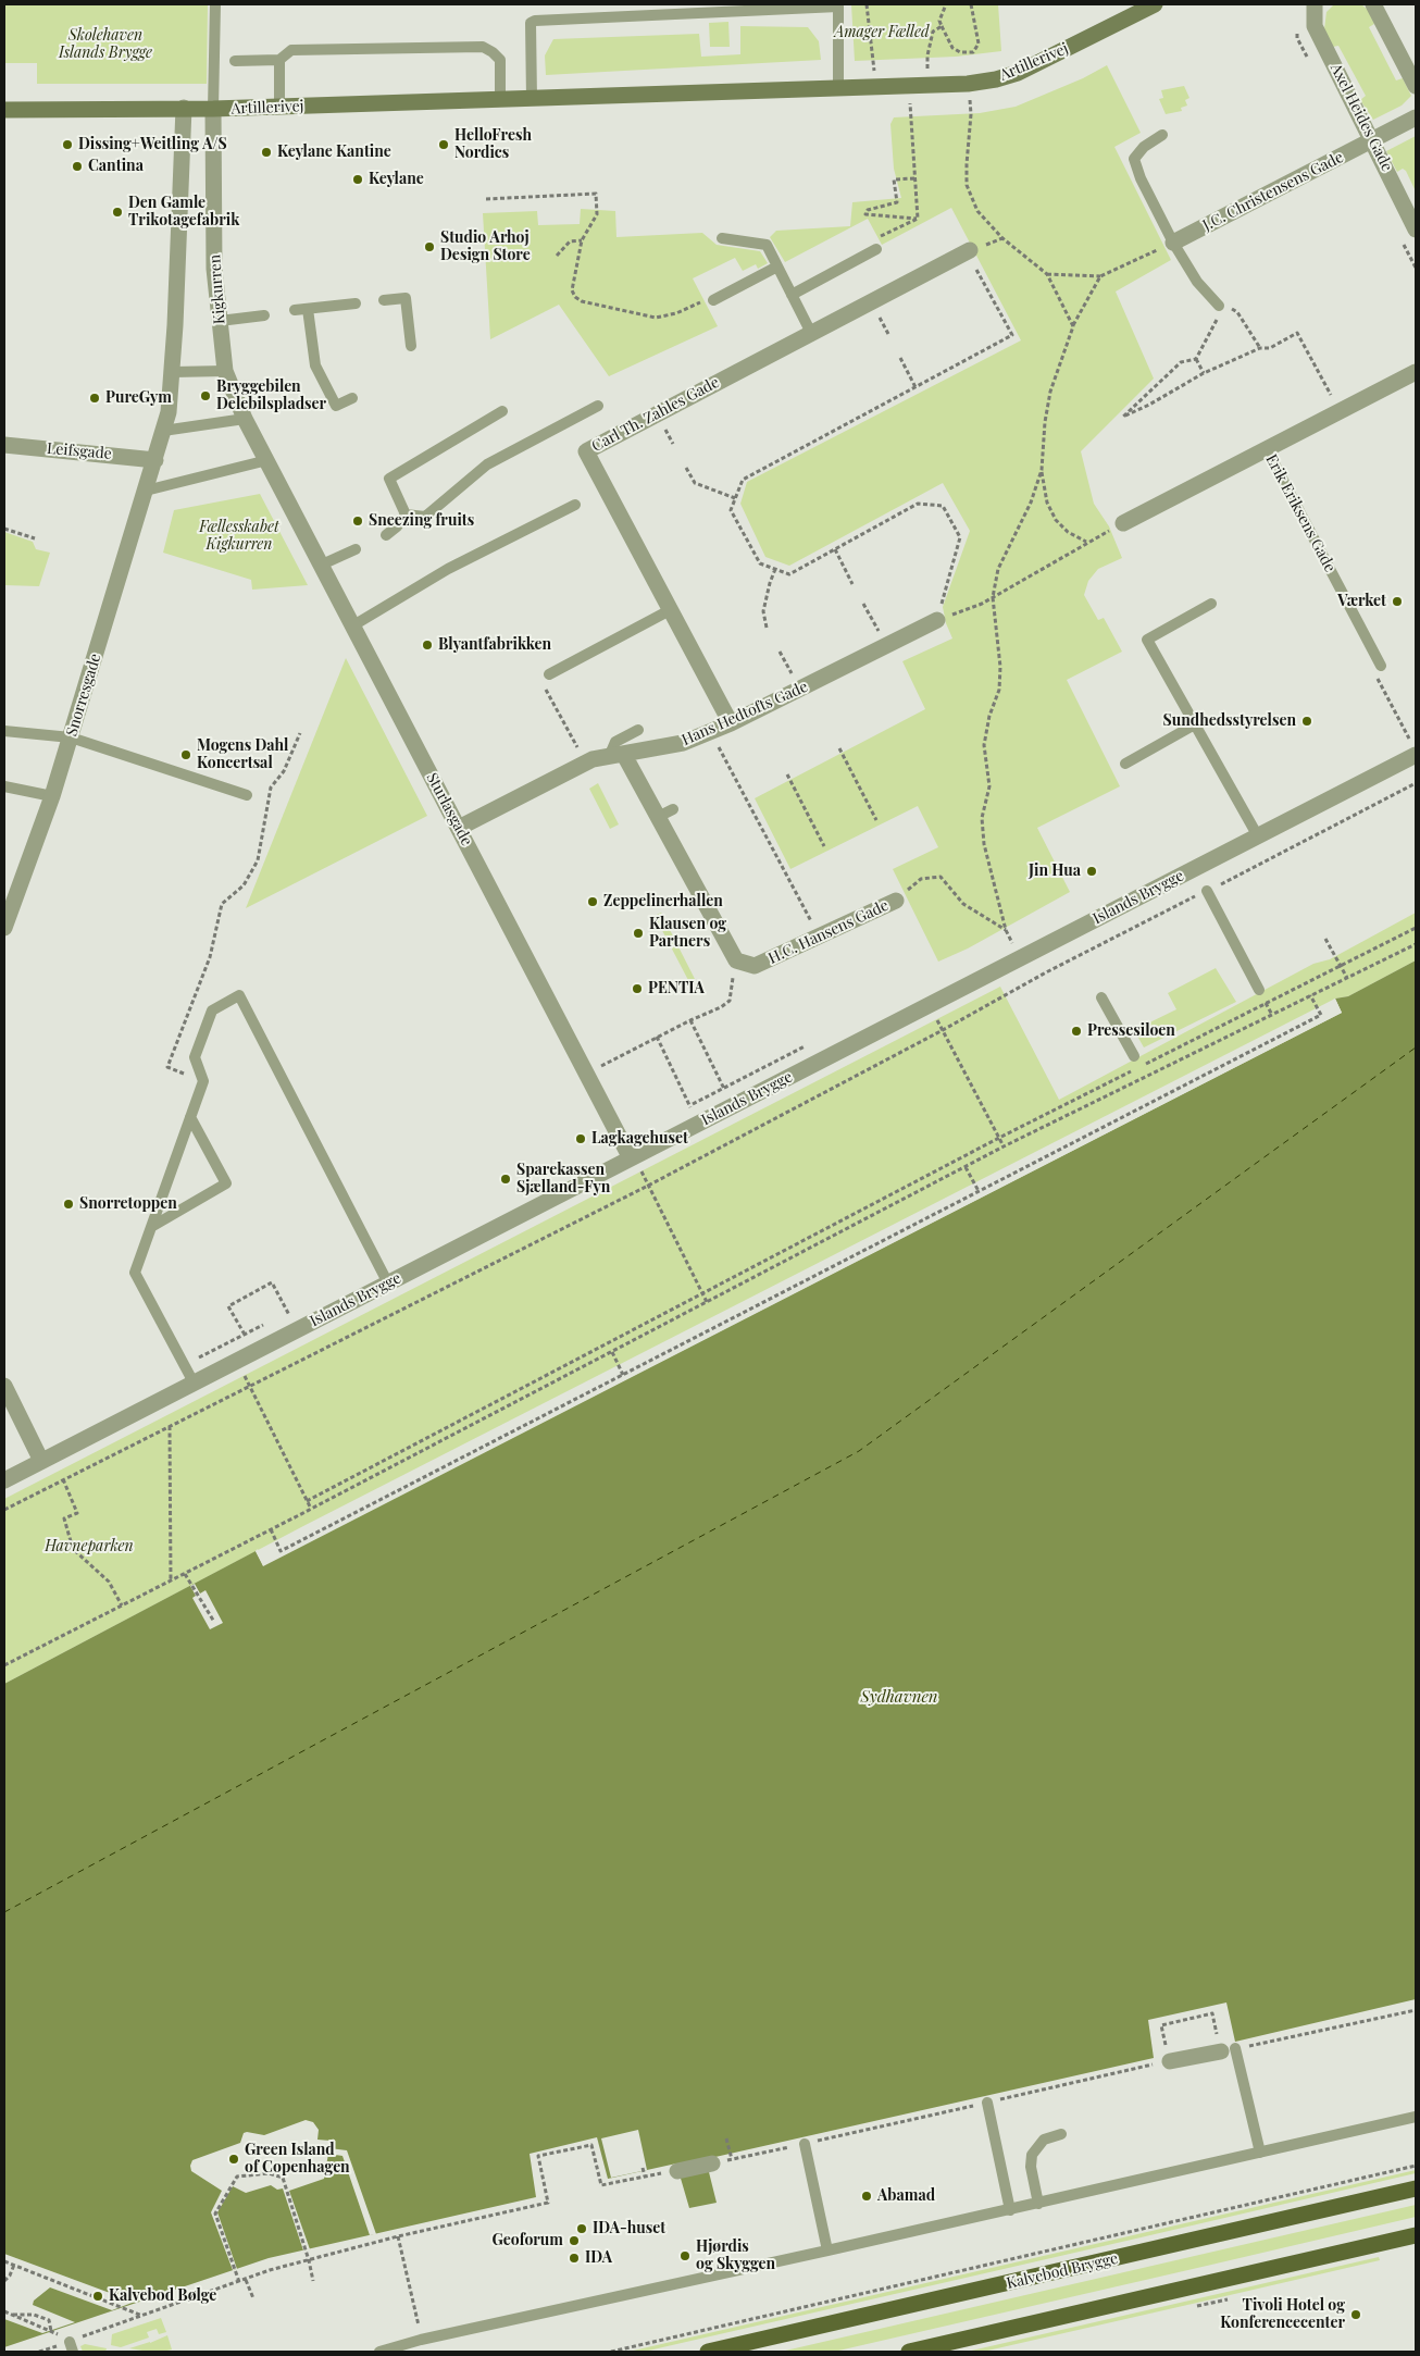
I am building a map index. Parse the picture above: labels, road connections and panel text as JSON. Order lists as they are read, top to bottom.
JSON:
{
  "streets": {
    "main road": ["Kalvebod Brygge"],
    "street": [
      "Artillerivej",
      "Axel Heides Gade",
      "J.C. Christensens Gade",
      "Kigkurren",
      "Carl Th. Zahles Gade",
      "Leifsgade",
      "Erik Eriksens Gade",
      "Snorresgade",
      "Hans Hedtofts Gade",
      "Sturlasgade",
      "Islands Brygge",
      "H.C. Hansens Gade"
    ]
  },
  "crossings": [
    ["Artillerivej", "Kigkurren"],
    ["Axel Heides Gade", "J.C. Christensens Gade"],
    ["Kigkurren", "Sturlasgade"],
    ["Carl Th. Zahles Gade", "Hans Hedtofts Gade"],
    ["Leifsgade", "Snorresgade"],
    ["Hans Hedtofts Gade", "Sturlasgade"],
    ["Sturlasgade", "Islands Brygge"]
  ],
  "water": ["Sydhavnen"],
  "parks": [
    "Amager Fælled",
    "Skolehaven Islands Brygge",
    "Fællesskabet Kigkurren",
    "Havneparken"
  ],
  "places": [
    "Dissing+Weitling A/S",
    "HelloFresh Nordics",
    "Keylane Kantine",
    "Cantina",
    "Keylane",
    "Den Gamle Trikotagefabrik",
    "Studio Arhoj Design Store",
    "Bryggebilen Delebilspladser",
    "PureGym",
    "Sneezing fruits",
    "Værket",
    "Blyantfabrikken",
    "Sundhedsstyrelsen",
    "Mogens Dahl Koncertsal",
    "Jin Hua",
    "Zeppelinerhallen",
    "Klausen og Partners",
    "PENTIA",
    "Pressesiloen",
    "Lagkagehuset",
    "Sparekassen Sjælland-Fyn",
    "Snorretoppen",
    "Green Island of Copenhagen",
    "Abamad",
    "IDA-huset",
    "Geoforum",
    "Hjørdis og Skyggen",
    "IDA",
    "Kalvebod Bølge",
    "Tivoli Hotel og Konferencecenter"
  ]
}
